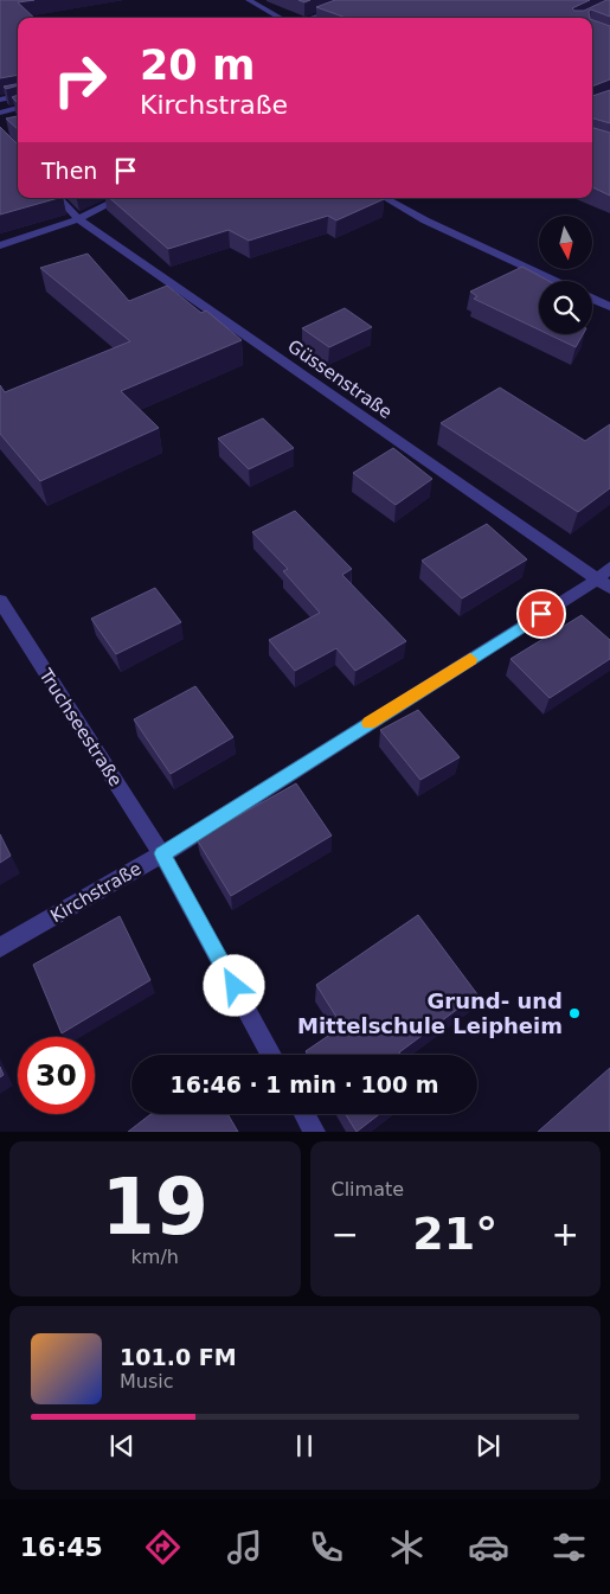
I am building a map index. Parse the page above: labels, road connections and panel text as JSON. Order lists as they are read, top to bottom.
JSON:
{
  "streets": {
    "street": ["Güssenstraße", "Truchseestraße", "Kirchstraße"]
  },
  "crossings": [
    ["Güssenstraße", "Kirchstraße"],
    ["Truchseestraße", "Kirchstraße"]
  ],
  "places": ["Grund- und Mittelschule Leipheim"],
  "north": "bottom",
  "page": {
    "turn": ["20 m", "Kirchstraße"],
    "then": "Then",
    "limit": "30",
    "trip": "16:46 · 1 min · 100 m",
    "tile": [
      ["19", "km/h"],
      "Climate"
    ],
    "heat": ["−", "21°", "+"],
    "song": ["101.0 FM", "Music"],
    "tabs": "16:45"
  }
}
